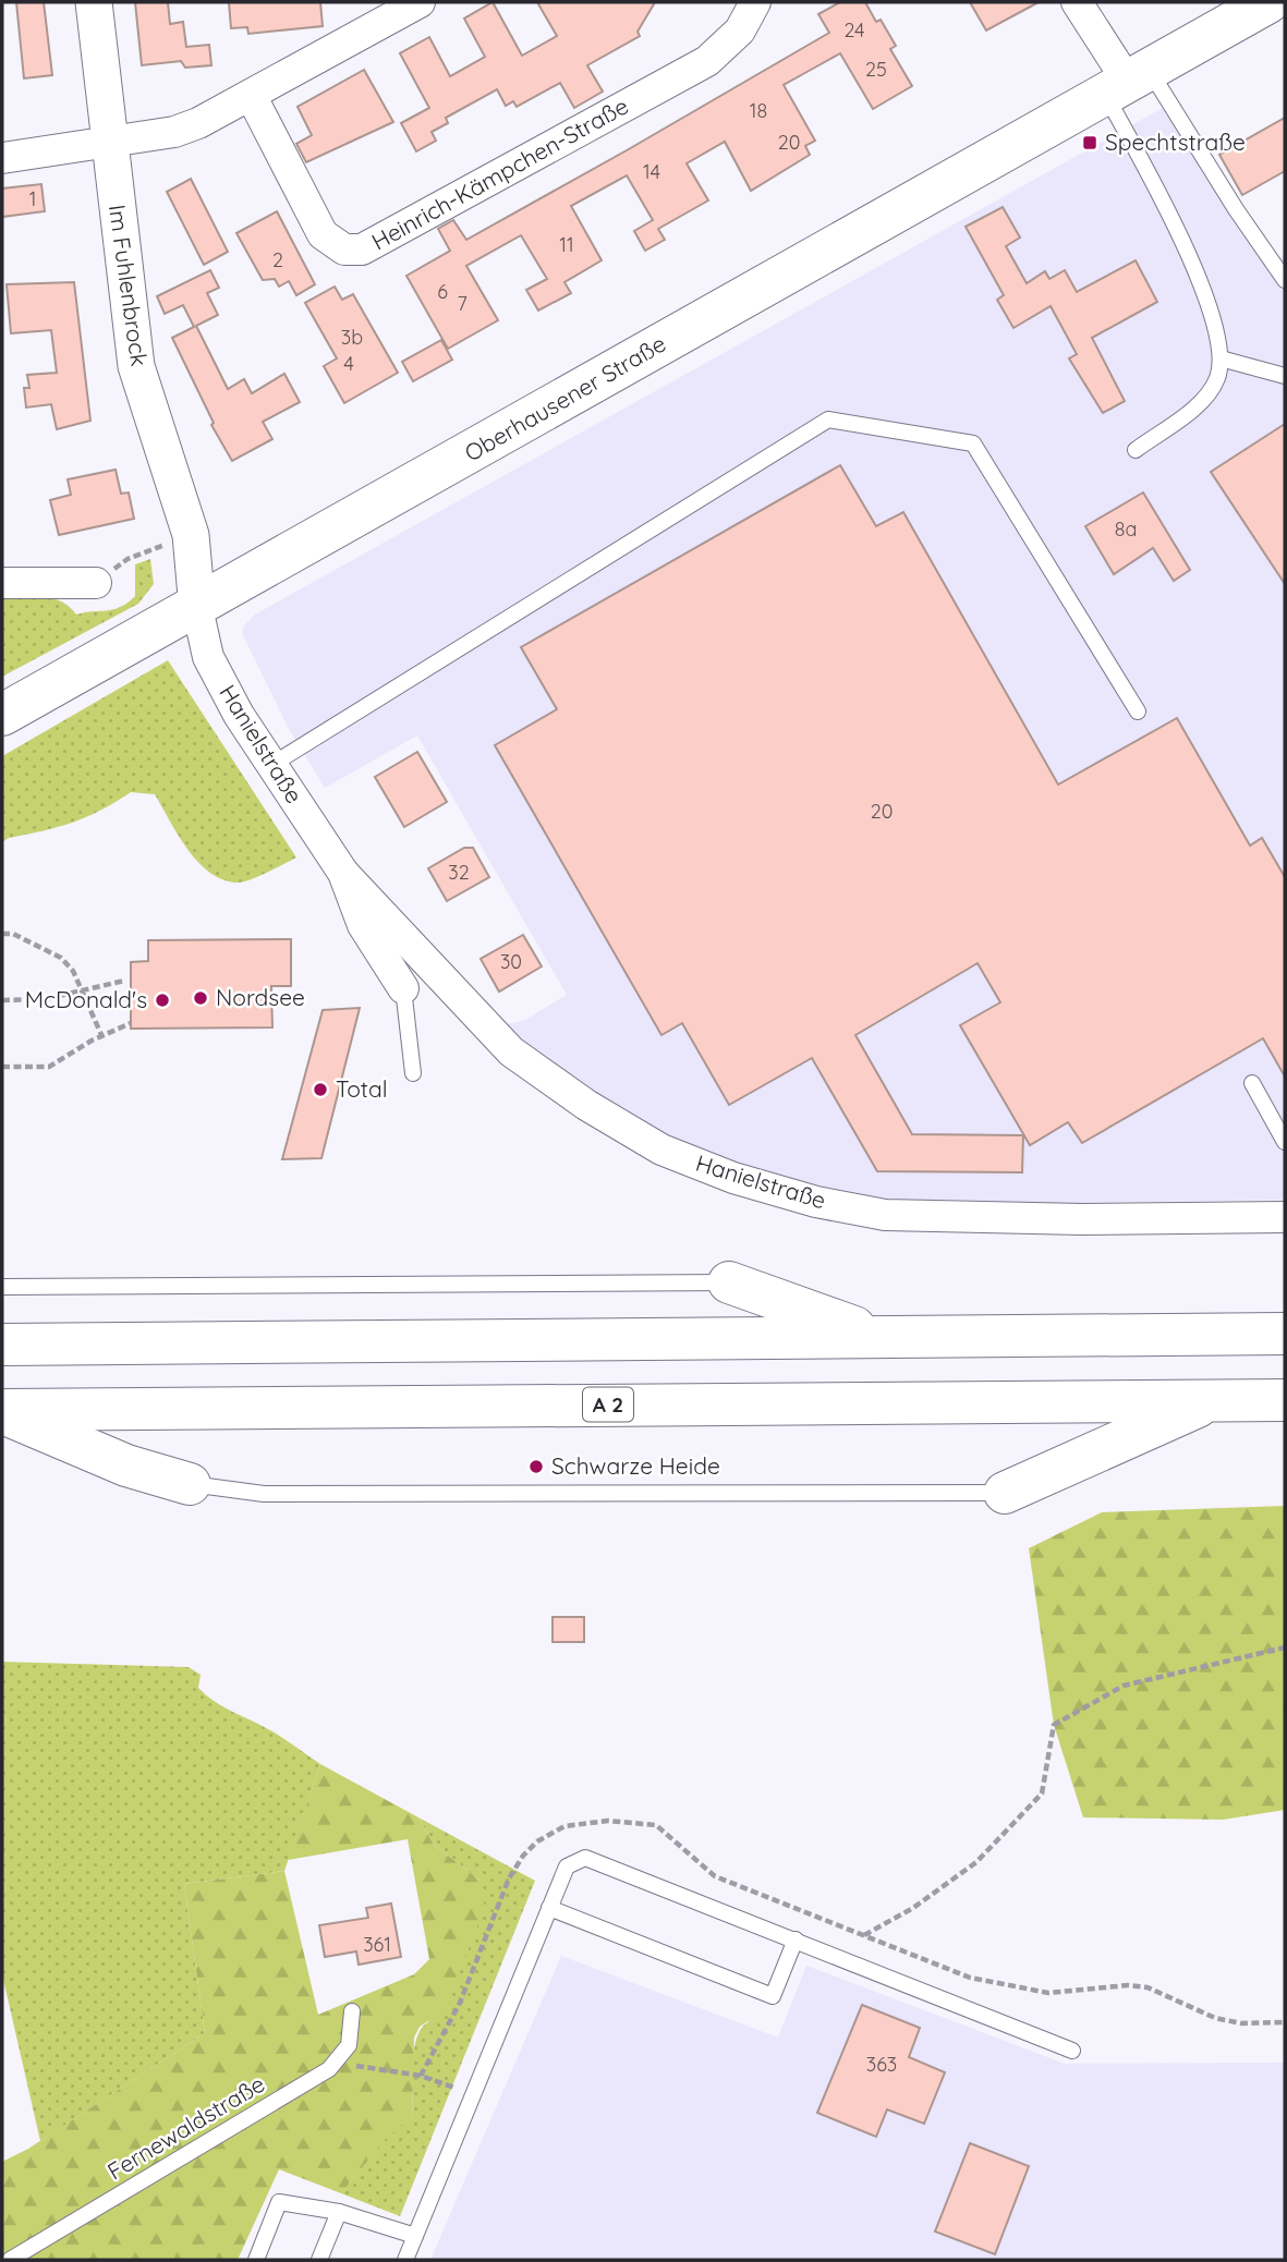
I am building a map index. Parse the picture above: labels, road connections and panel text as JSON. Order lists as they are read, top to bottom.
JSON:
{
  "streets": {
    "main road": ["Oberhausener Straße", "A 2"],
    "street": ["Heinrich-Kämpchen-Straße", "Im Fuhlenbrock", "Hanielstraße"],
    "lane": ["Fernewaldstraße"]
  },
  "crossings": [
    ["Im Fuhlenbrock", "Oberhausener Straße"],
    ["Im Fuhlenbrock", "Hanielstraße"],
    ["Oberhausener Straße", "Hanielstraße"]
  ],
  "places": {
    "transit": ["Spechtstraße"],
    "other": [
      "Nordsee",
      "McDonald's",
      "Total",
      "Schwarze Heide"
    ]
  },
  "house_numbers": [
    "24",
    "25",
    "18",
    "20",
    "14",
    "1",
    "11",
    "2",
    "6",
    "7",
    "3b",
    "4",
    "8a",
    "20",
    "32",
    "30",
    "361",
    "363"
  ]
}
